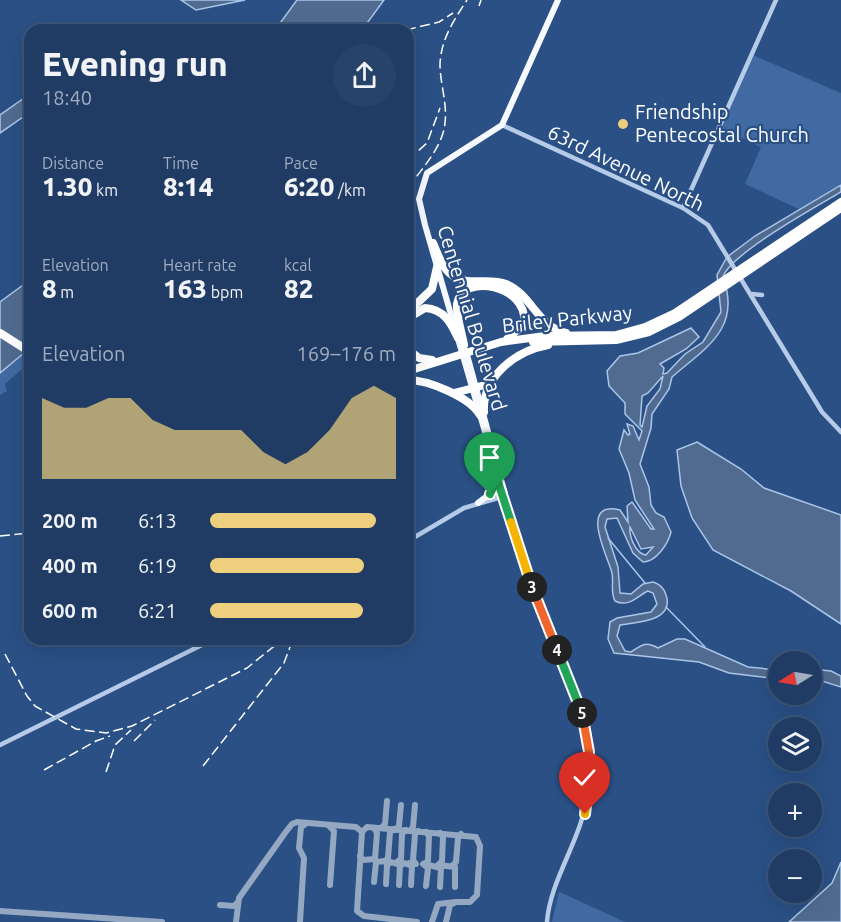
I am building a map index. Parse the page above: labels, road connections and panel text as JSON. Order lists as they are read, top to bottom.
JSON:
{
  "streets": {
    "highway": ["Briley Parkway"],
    "main road": ["Centennial Boulevard"],
    "street": ["63rd Avenue North"]
  },
  "crossings": [
    ["63rd Avenue North", "Centennial Boulevard"]
  ],
  "places": ["Friendship Pentecostal Church"],
  "north": "left",
  "page": {
    "heading": ["Evening run", "18:40"],
    "stats": [
      ["Distance", "1.30 km"],
      ["Time", "8:14"],
      ["Pace", "6:20 /km"],
      ["Elevation", "8 m"],
      ["Heart rate", "163 bpm"],
      ["kcal", "82"]
    ],
    "chart": ["Elevation", "169–176 m"],
    "list": [
      {
        "name": "200 m",
        "note": "6:13"
      },
      {
        "name": "400 m",
        "note": "6:19"
      },
      {
        "name": "600 m",
        "note": "6:21"
      }
    ],
    "pins": ["3", "4", "5"],
    "map_buttons": ["+", "−"]
  }
}
